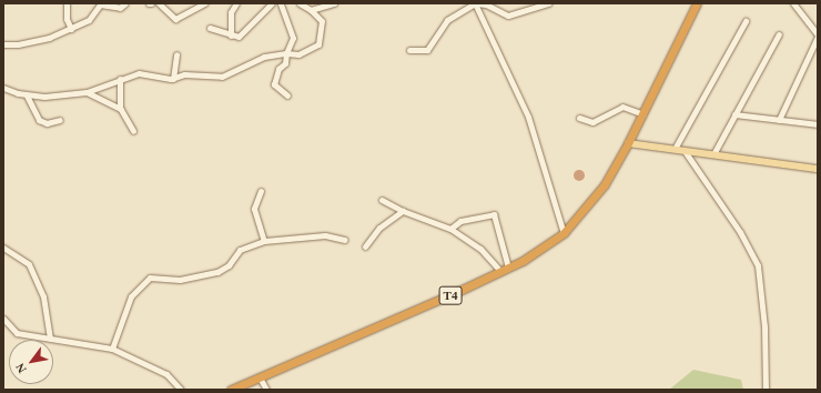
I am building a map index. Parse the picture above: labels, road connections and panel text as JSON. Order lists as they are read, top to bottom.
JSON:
{
  "streets": {
    "highway": ["T4"]
  },
  "north": "bottom left"
}
